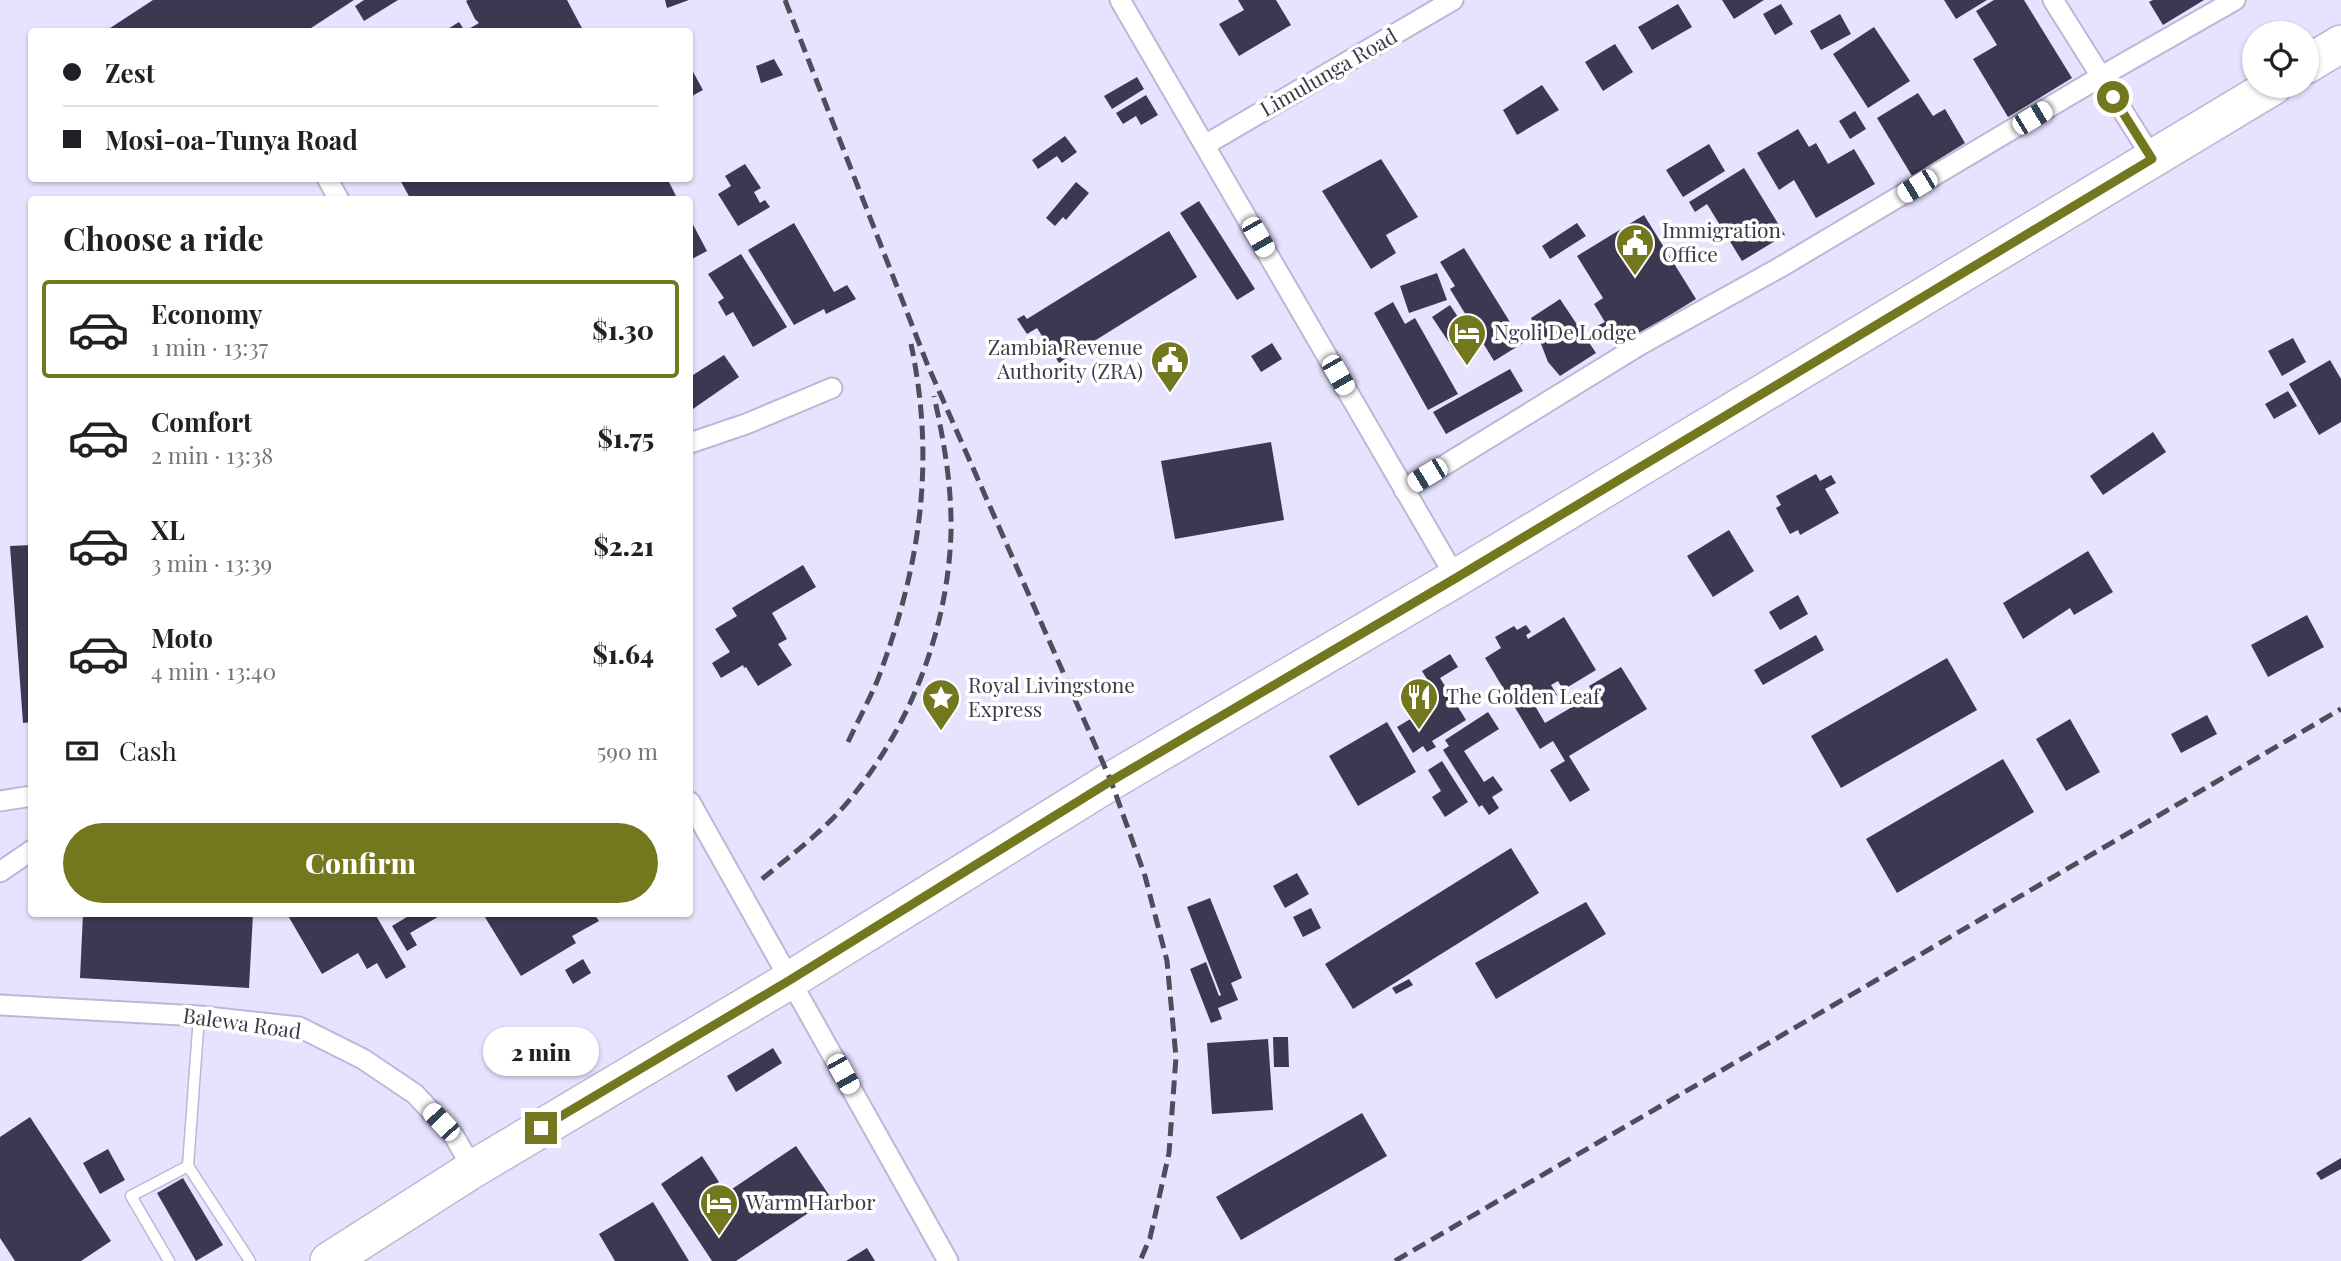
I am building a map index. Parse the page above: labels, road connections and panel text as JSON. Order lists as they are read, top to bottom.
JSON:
{
  "streets": {
    "street": ["Limulunga Road", "Balewa Road"]
  },
  "places": {
    "public building": ["Immigration Office", "Zambia Revenue Authority (ZRA)"],
    "hotel": ["Ngoli De Lodge", "Warm Harbor"],
    "restaurant": ["The Golden Leaf"],
    "place": ["Royal Livingstone Express"]
  },
  "page": {
    "banner": ["Zest", "Mosi-oa-Tunya Road"],
    "heading": "Choose a ride",
    "list": [
      {
        "name": "Economy",
        "note": "1 min · 13:37",
        "value": "$1.30"
      },
      {
        "name": "Comfort",
        "note": "2 min · 13:38",
        "value": "$1.75"
      },
      {
        "name": "XL",
        "note": "3 min · 13:39",
        "value": "$2.21"
      },
      {
        "name": "Moto",
        "note": "4 min · 13:40",
        "value": "$1.64"
      }
    ],
    "pay": ["Cash", "590 m"],
    "buttons": "Confirm",
    "bubble": "2 min"
  }
}
